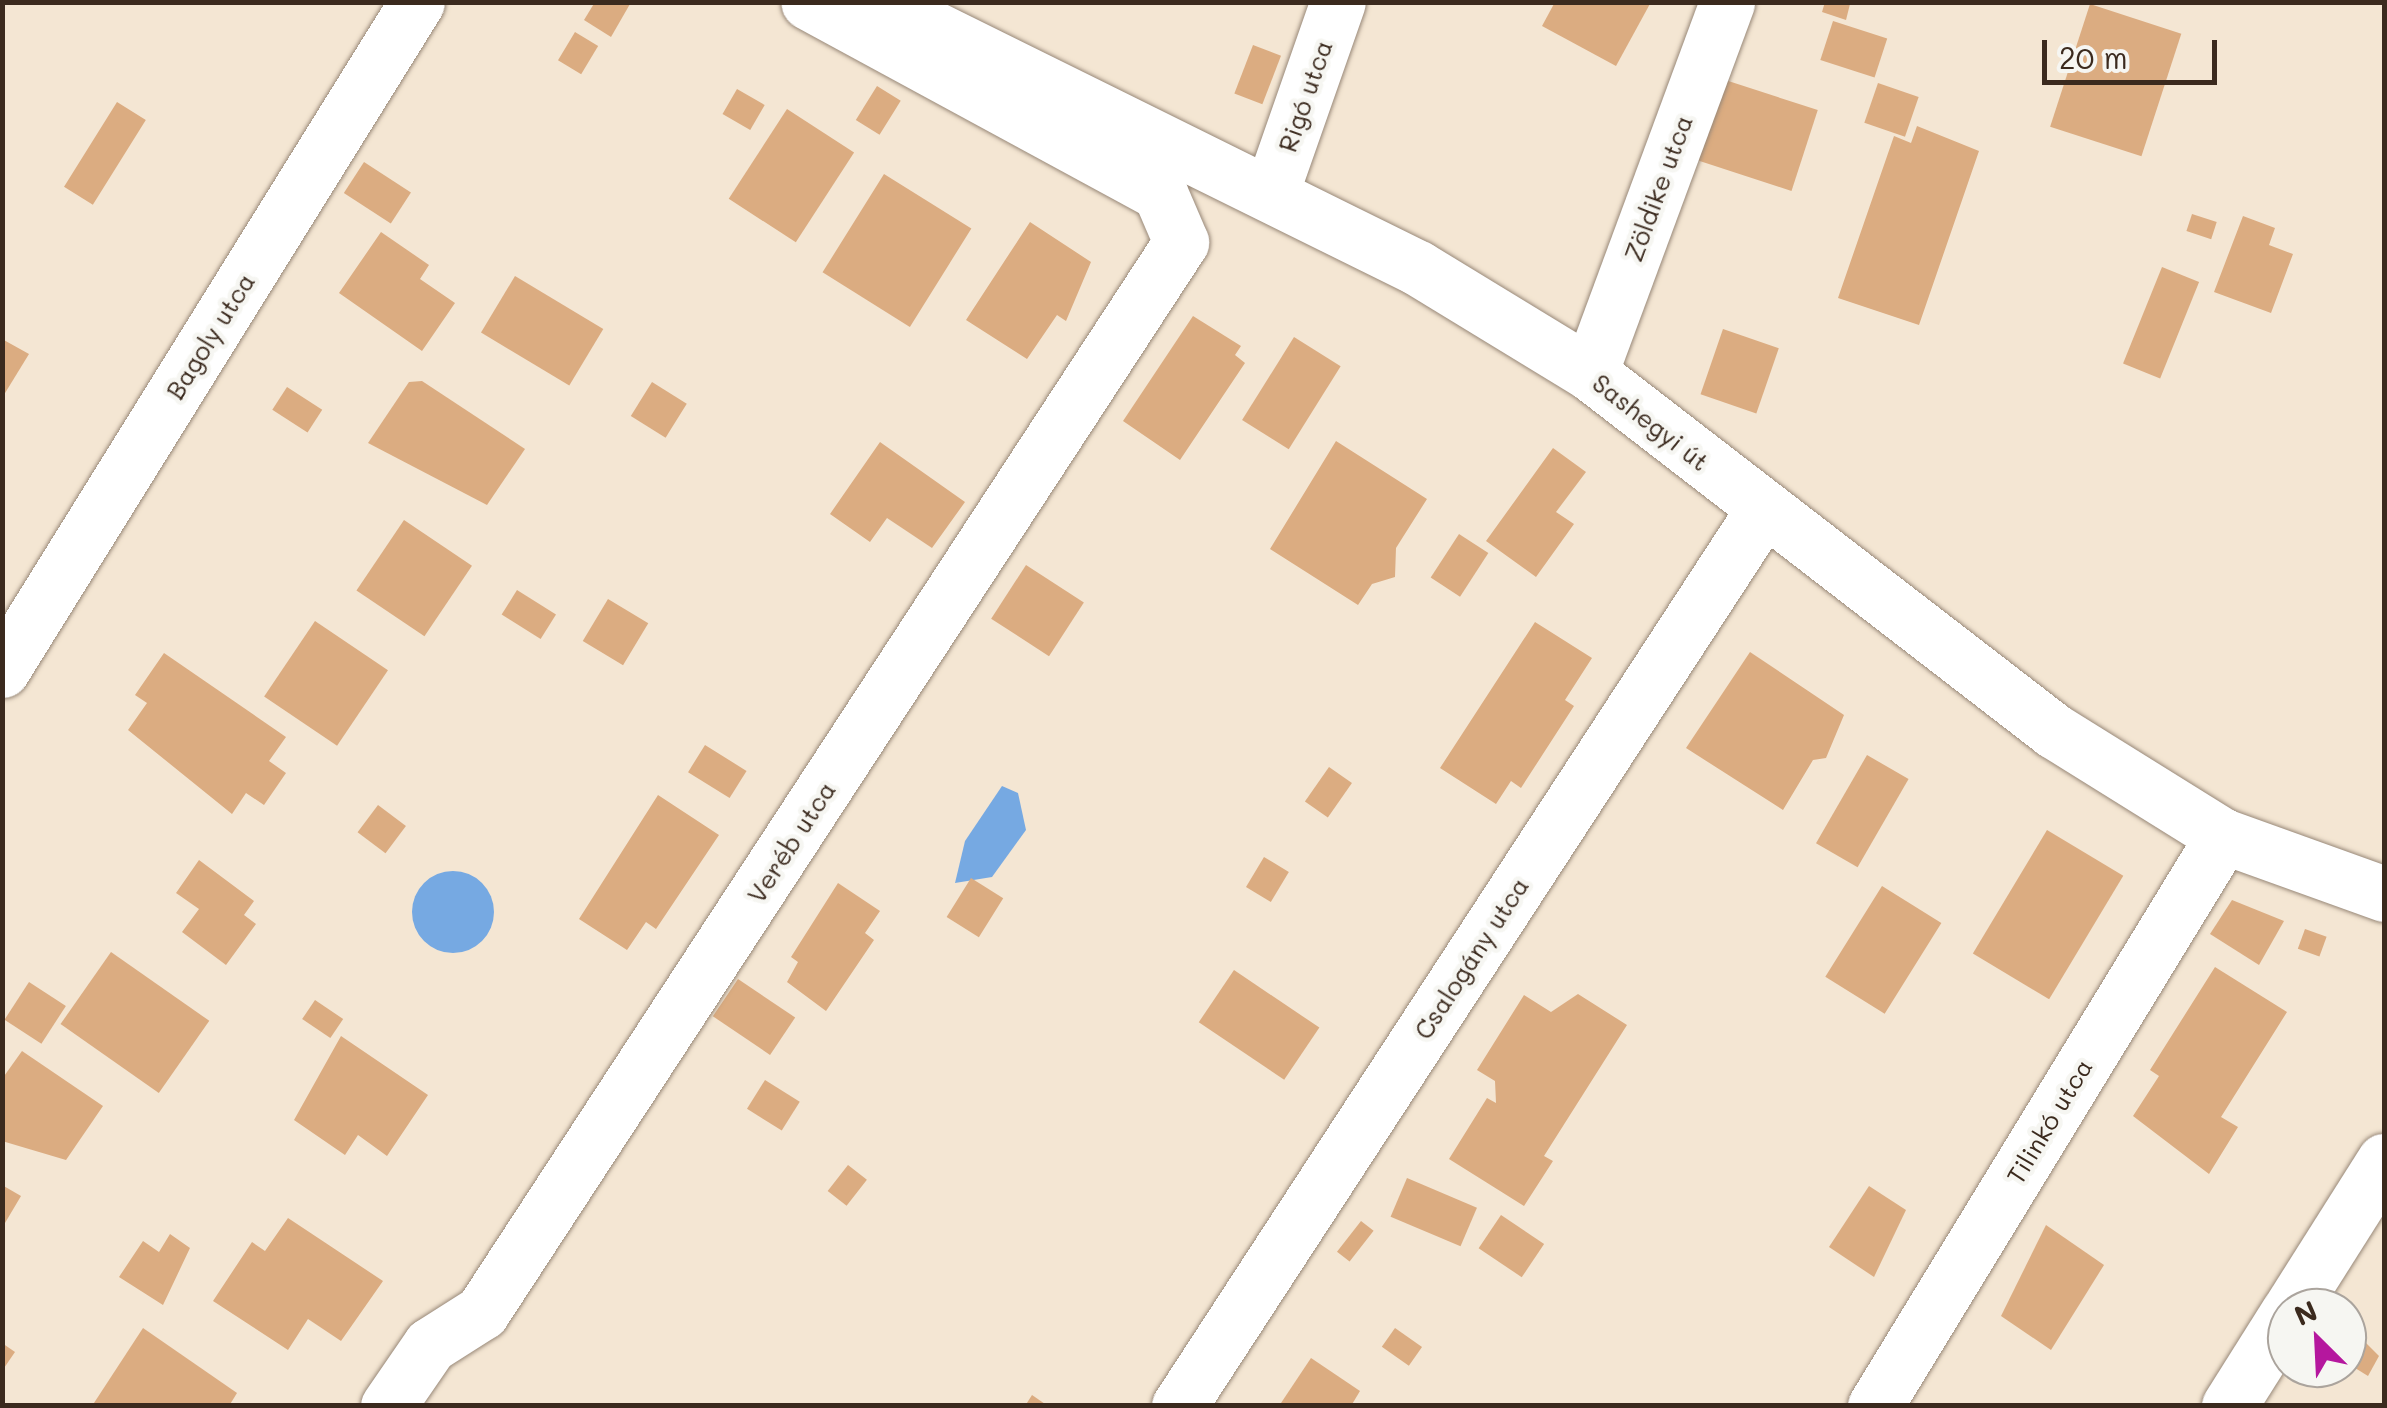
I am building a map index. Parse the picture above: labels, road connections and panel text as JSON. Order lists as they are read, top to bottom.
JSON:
{
  "streets": {
    "street": [
      "Rigó utca",
      "Zöldike utca",
      "Bagoly utca",
      "Sashegyi út",
      "Veréb utca",
      "Csalogány utca",
      "Tilinkó utca"
    ]
  },
  "crossings": [
    ["Rigó utca", "Sashegyi út"],
    ["Zöldike utca", "Sashegyi út"],
    ["Sashegyi út", "Csalogány utca"],
    ["Sashegyi út", "Tilinkó utca"]
  ],
  "scale_bar": "20 m",
  "north": "top left"
}
